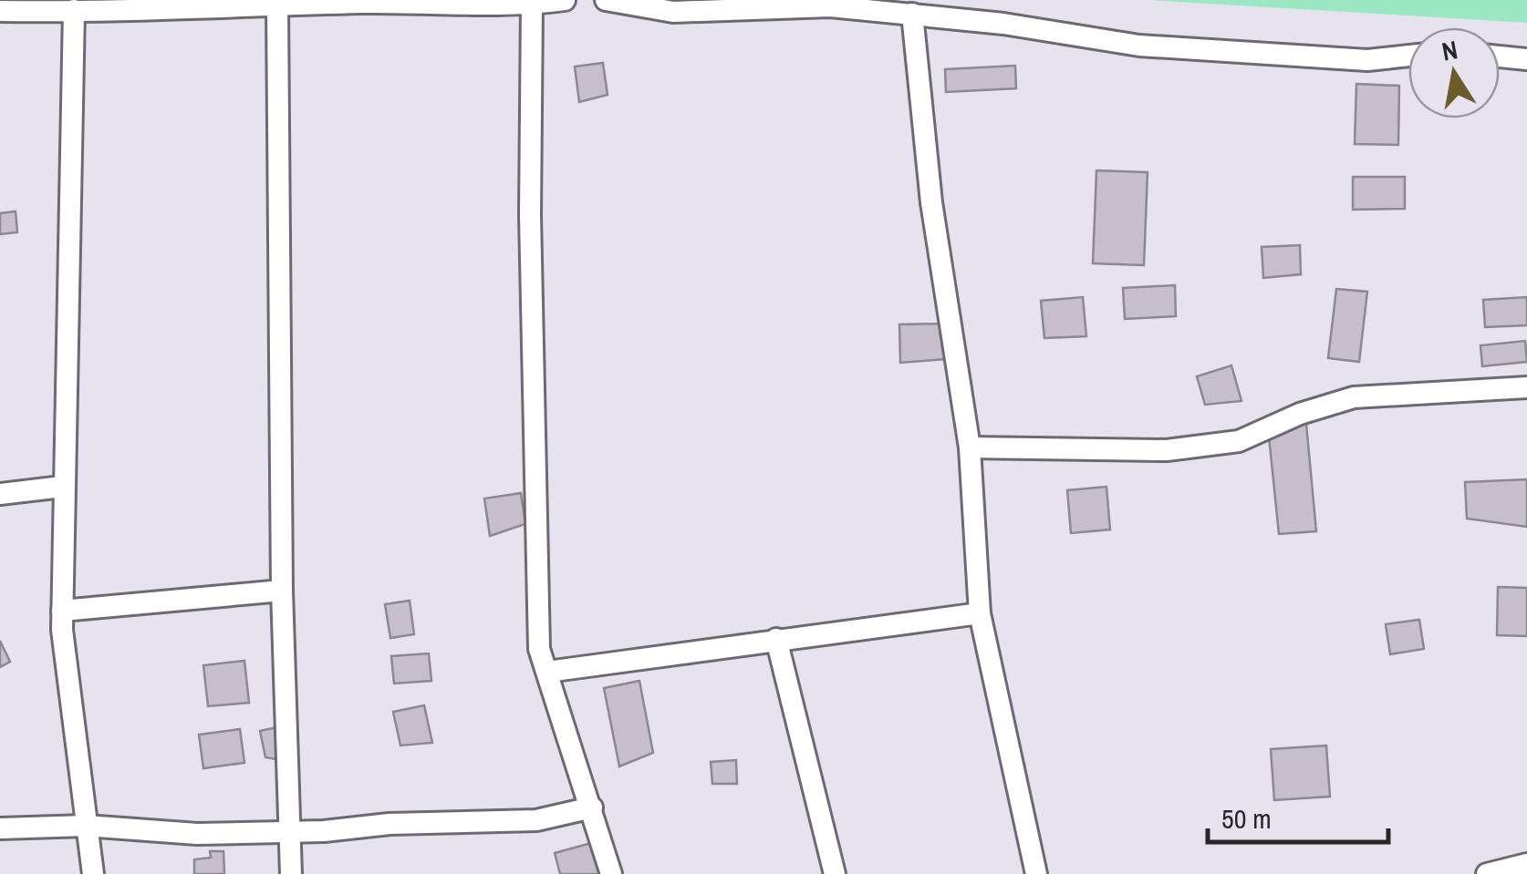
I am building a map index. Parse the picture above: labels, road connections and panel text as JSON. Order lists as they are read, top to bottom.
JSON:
{
  "scale_bar": "50 m",
  "north": "top"
}
